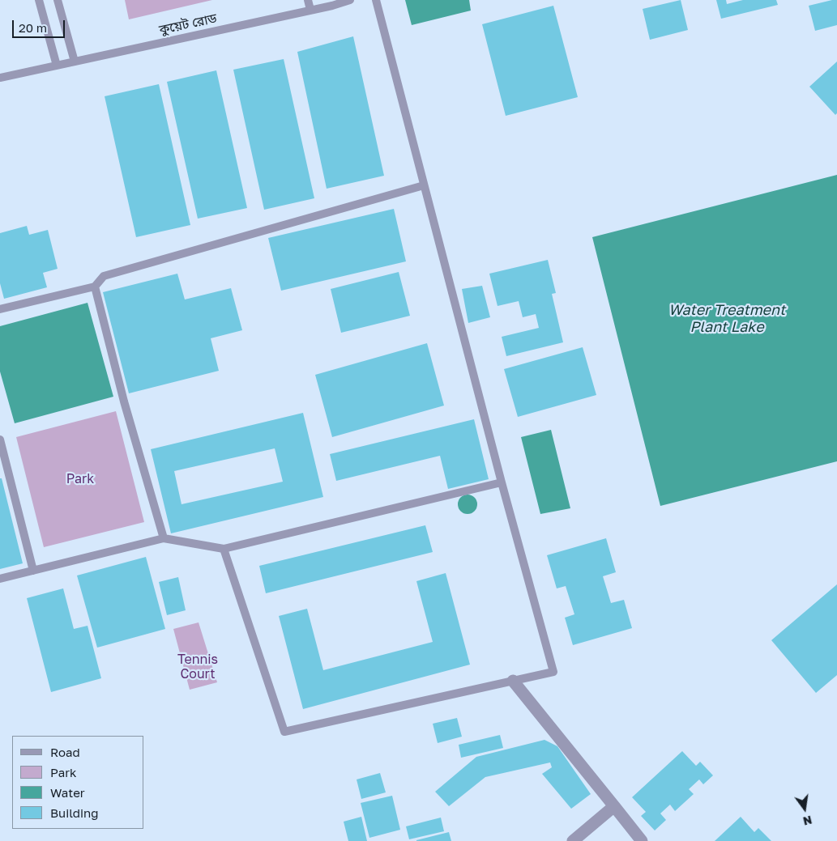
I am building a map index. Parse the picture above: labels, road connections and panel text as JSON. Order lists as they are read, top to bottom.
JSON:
{
  "streets": {
    "lane": ["কুয়েট রোড"]
  },
  "water": ["Water Treatment Plant Lake"],
  "parks": ["Park", "Tennis Court"],
  "legend": [
    "Road",
    "Park",
    "Water",
    "Building"
  ],
  "scale_bar": "20 m",
  "north": "bottom"
}
